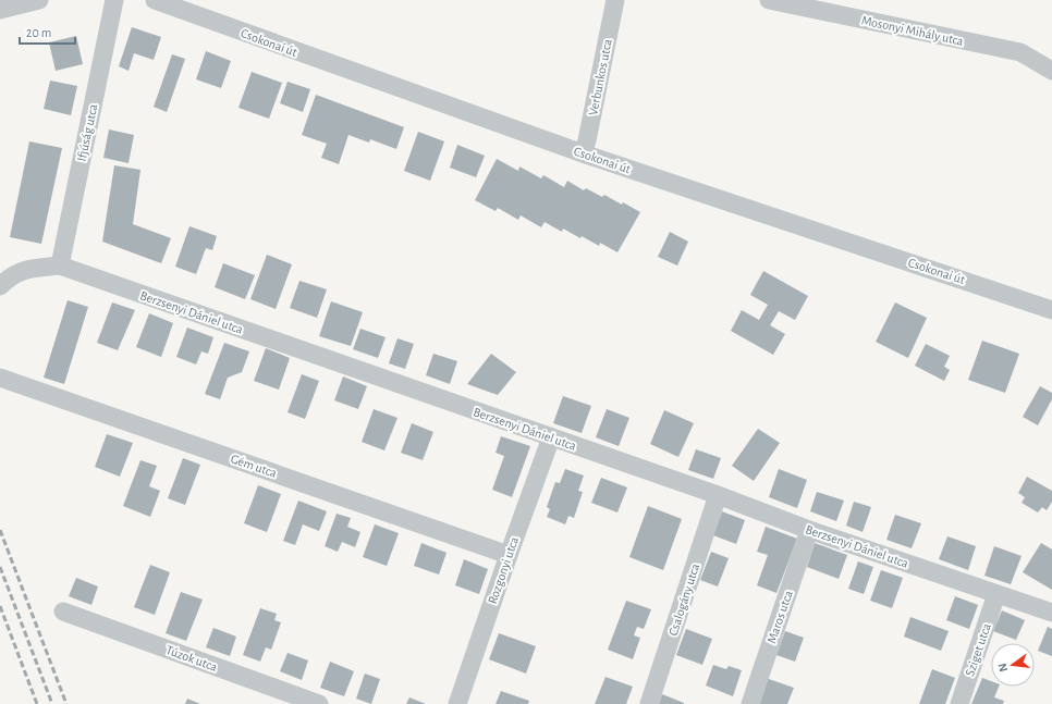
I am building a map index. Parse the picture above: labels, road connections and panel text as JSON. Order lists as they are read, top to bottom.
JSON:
{
  "streets": {
    "street": [
      "Mosonyi Mihály utca",
      "Csokonai út",
      "Verbunkos utca",
      "Ifjúság utca",
      "Berzsenyi Dániel utca",
      "Gém utca",
      "Rozgonyi utca",
      "Csalogány utca",
      "Maros utca",
      "Sziget utca",
      "Túzok utca"
    ]
  },
  "crossings": [
    ["Csokonai út", "Verbunkos utca"],
    ["Ifjúság utca", "Berzsenyi Dániel utca"],
    ["Berzsenyi Dániel utca", "Rozgonyi utca"],
    ["Berzsenyi Dániel utca", "Csalogány utca"],
    ["Berzsenyi Dániel utca", "Maros utca"],
    ["Berzsenyi Dániel utca", "Sziget utca"],
    ["Gém utca", "Rozgonyi utca"]
  ],
  "scale_bar": "20 m",
  "north": "left"
}
